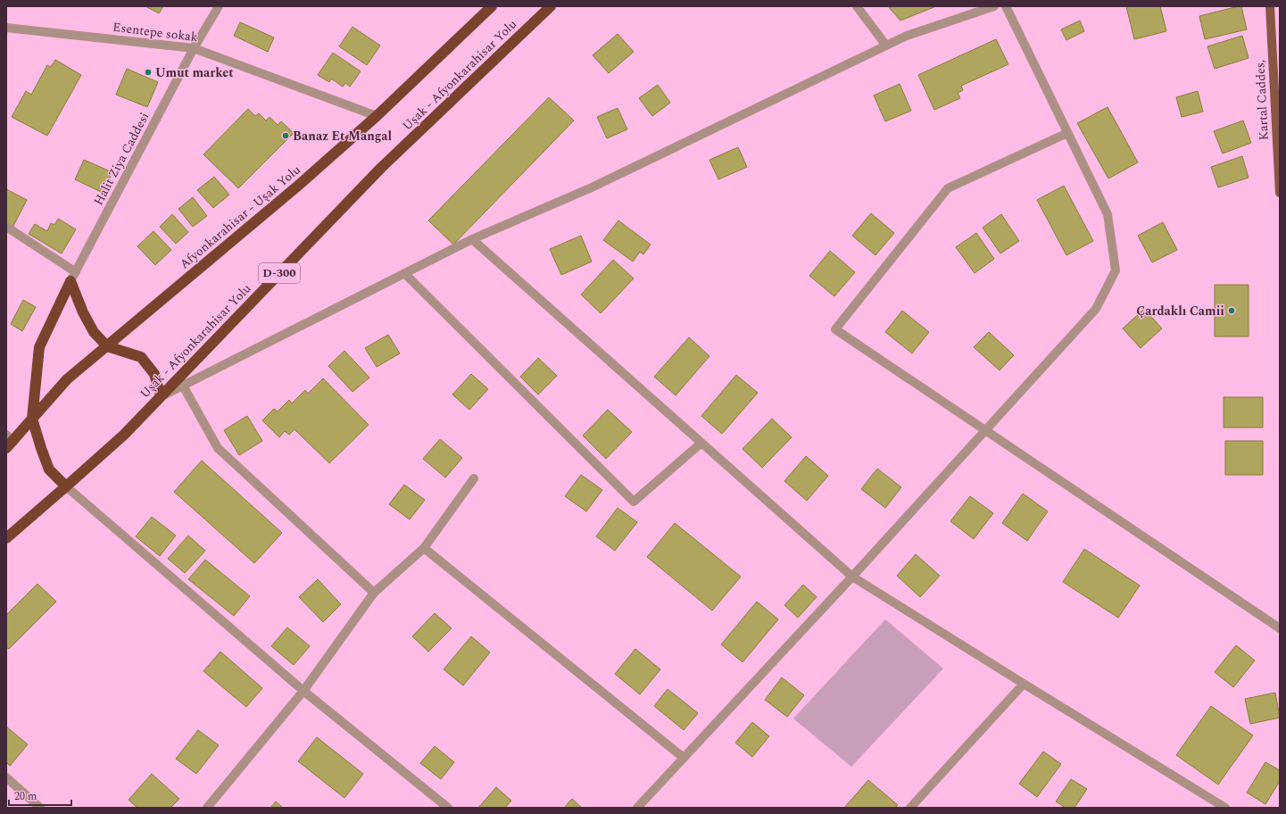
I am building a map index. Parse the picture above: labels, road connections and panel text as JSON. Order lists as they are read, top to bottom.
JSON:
{
  "streets": {
    "highway": ["Uşak - Afyonkarahisar Yolu", "Afyonkarahisar - Uşak Yolu", "D-300"],
    "main road": ["Kartal Caddes,"],
    "street": ["Esentepe sokak", "Halit Ziya Caddesi"]
  },
  "crossings": [
    ["Esentepe sokak", "Halit Ziya Caddesi"],
    ["Esentepe sokak", "Afyonkarahisar - Uşak Yolu"]
  ],
  "places": ["Umut market", "Banaz Et Mangal", "Çardaklı Camii"],
  "scale_bar": "20 m"
}
